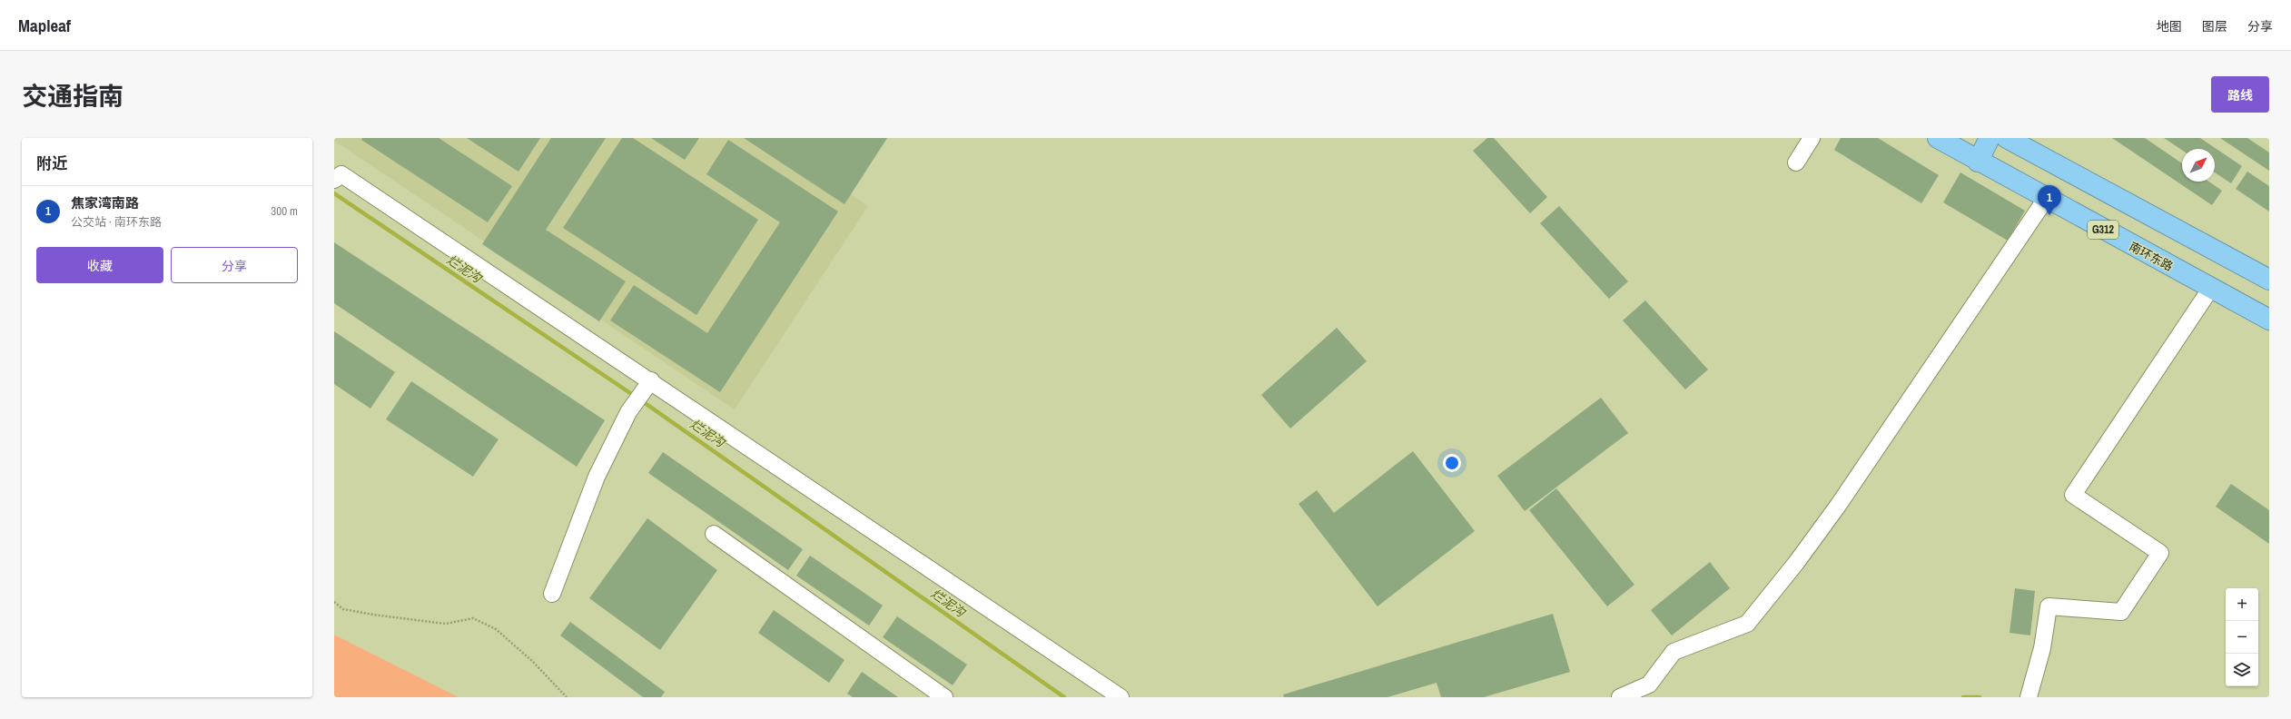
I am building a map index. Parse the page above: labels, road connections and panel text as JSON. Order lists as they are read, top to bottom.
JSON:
{
  "streets": {
    "highway": ["G312", "南环东路"]
  },
  "water": ["烂泥沟"],
  "north": "top right",
  "page": {
    "header": "Mapleaf",
    "nav": ["地图", "图层", "分享"],
    "title": "交通指南",
    "buttons": [
      "路线",
      ["收藏", "分享"]
    ],
    "heading": "附近",
    "list": [
      {
        "mark": "1",
        "name": "焦家湾南路",
        "note": "公交站 · 南环东路",
        "value": "300 m"
      }
    ],
    "pins": "1",
    "map_buttons": ["+", "−"]
  }
}
